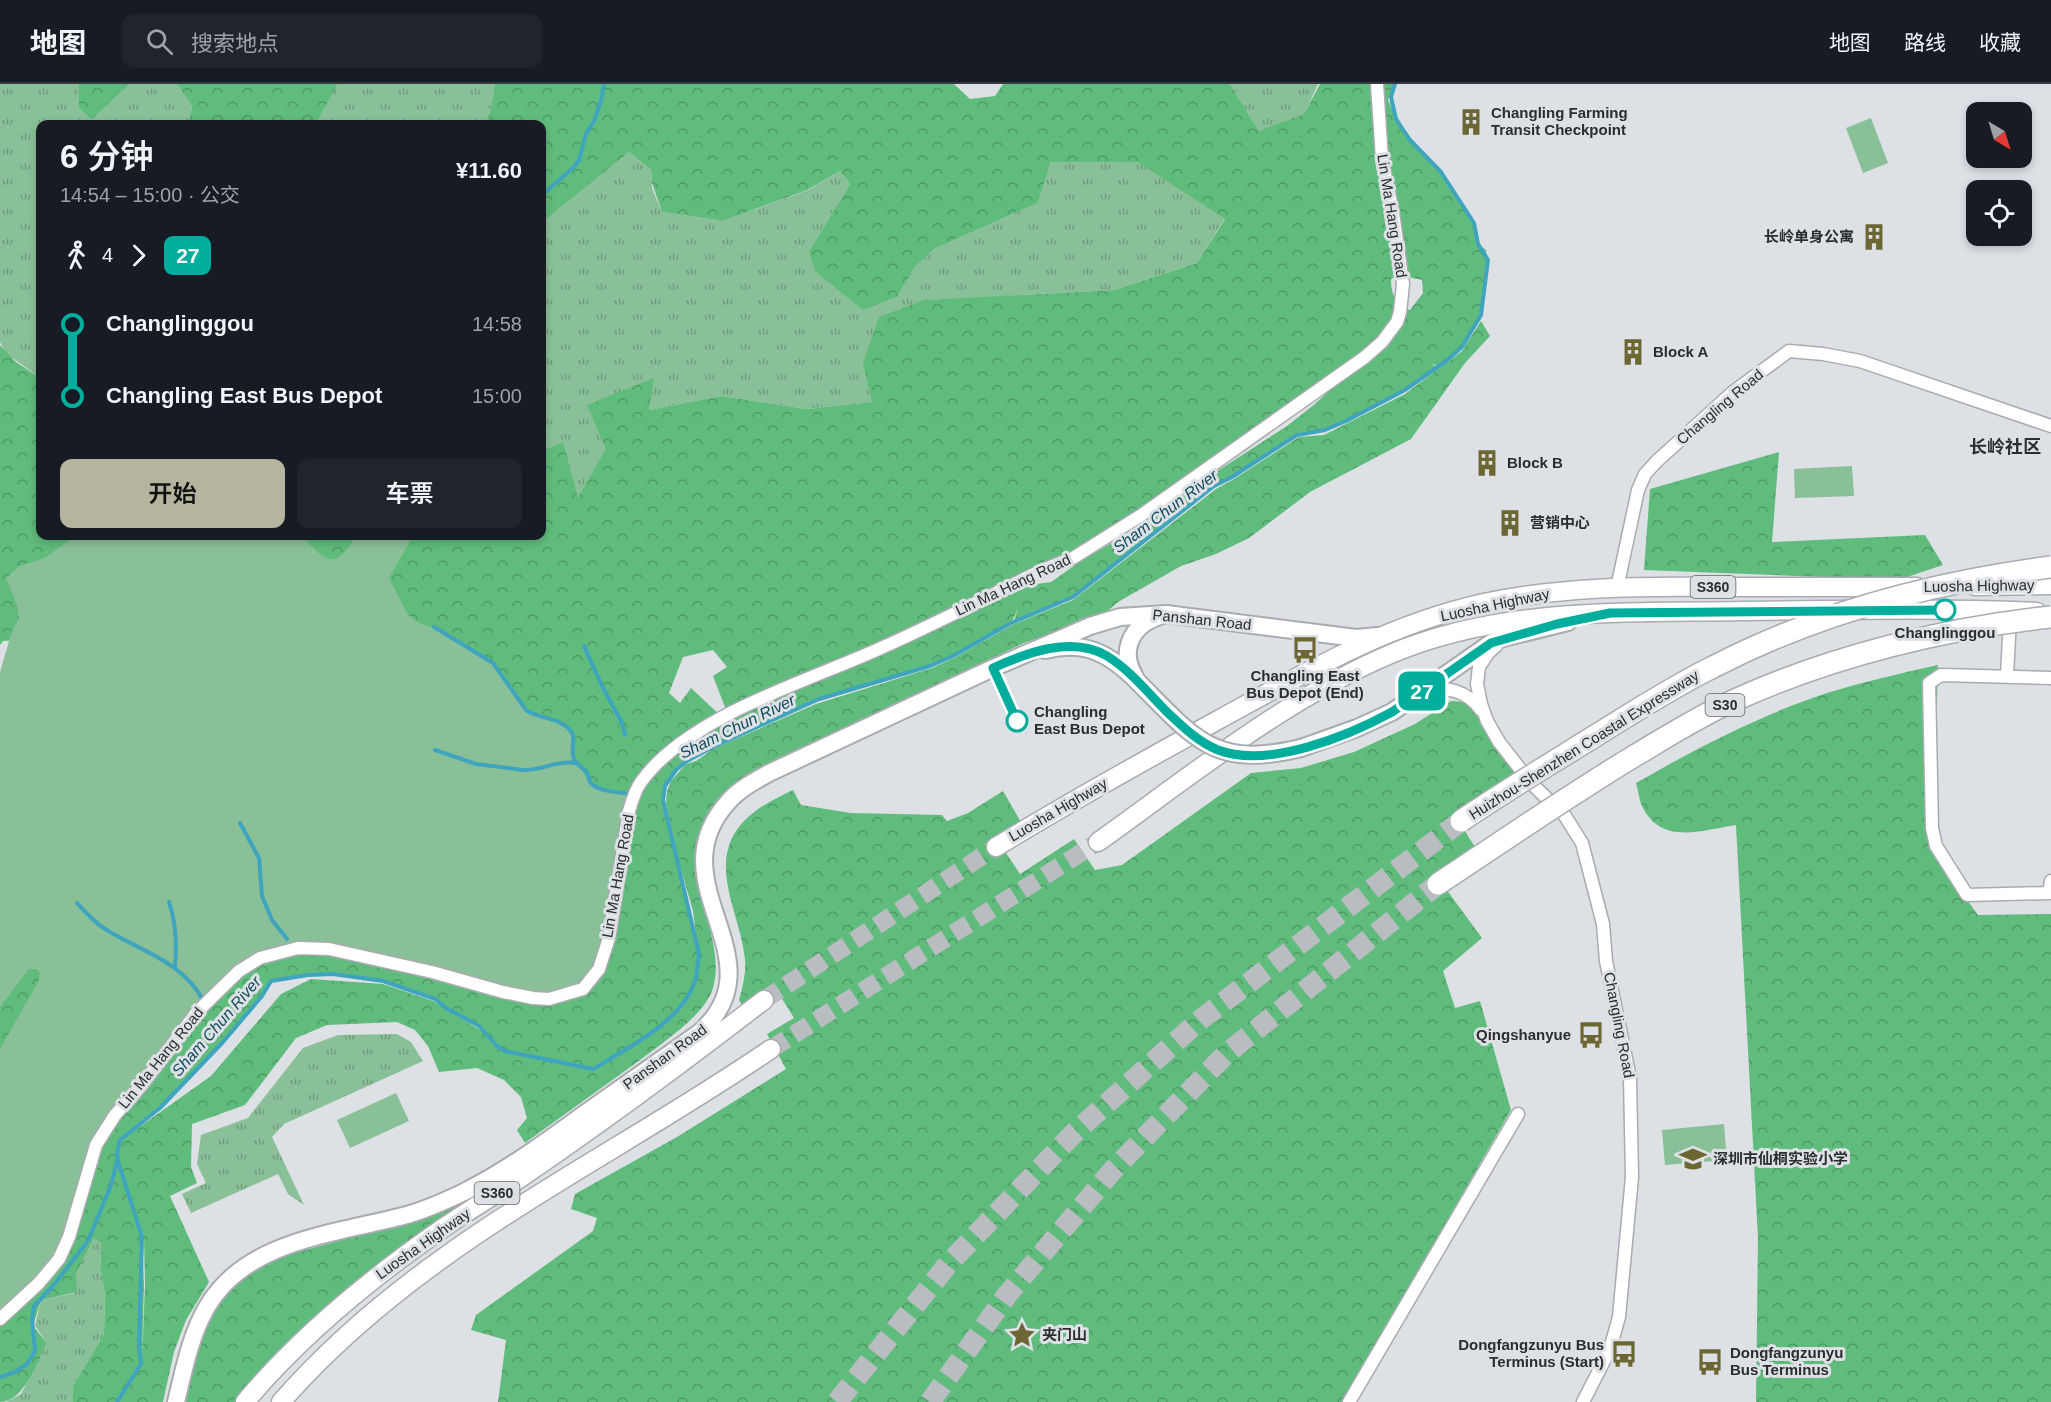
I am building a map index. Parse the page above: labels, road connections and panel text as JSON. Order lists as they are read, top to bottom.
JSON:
{
  "streets": {
    "highway": ["S30", "Huizhou-Shenzhen Coastal Expressway"],
    "main road": ["Luosha Highway", "S360", "Panshan Road"],
    "street": ["Lin Ma Hang Road", "Changling Road"]
  },
  "crossings": [
    ["Changling Road", "Luosha Highway"],
    ["Luosha Highway", "Panshan Road"],
    ["Luosha Highway", "S30"]
  ],
  "districts": ["长岭社区"],
  "water": ["Sham Chun River"],
  "places": {
    "building": [
      "Changling Farming Transit Checkpoint",
      "长岭单身公寓",
      "Block A",
      "Block B",
      "营销中心"
    ],
    "other": ["Changlinggou", "Changling East Bus Depot"],
    "bus stop": [
      "Changling East Bus Depot (End)",
      "Qingshanyue",
      "Dongfangzunyu Bus Terminus (Start)",
      "Dongfangzunyu Bus Terminus"
    ],
    "school or university": ["深圳市仙桐实验小学"],
    "place": ["夹门山"]
  },
  "lines": ["bus line 27"],
  "north": "bottom right",
  "page": {
    "header": "地图",
    "search": "搜索地点",
    "nav": ["地图", "路线", "收藏"],
    "on_map": "27",
    "heading": ["6 分钟", "14:54 – 15:00 · 公交", "¥11.60"],
    "legs": ["4", "27"],
    "list": [
      {
        "name": "Changlinggou",
        "value": "14:58"
      },
      {
        "name": "Changling East Bus Depot",
        "value": "15:00"
      }
    ],
    "buttons": ["开始", "车票"]
  }
}
